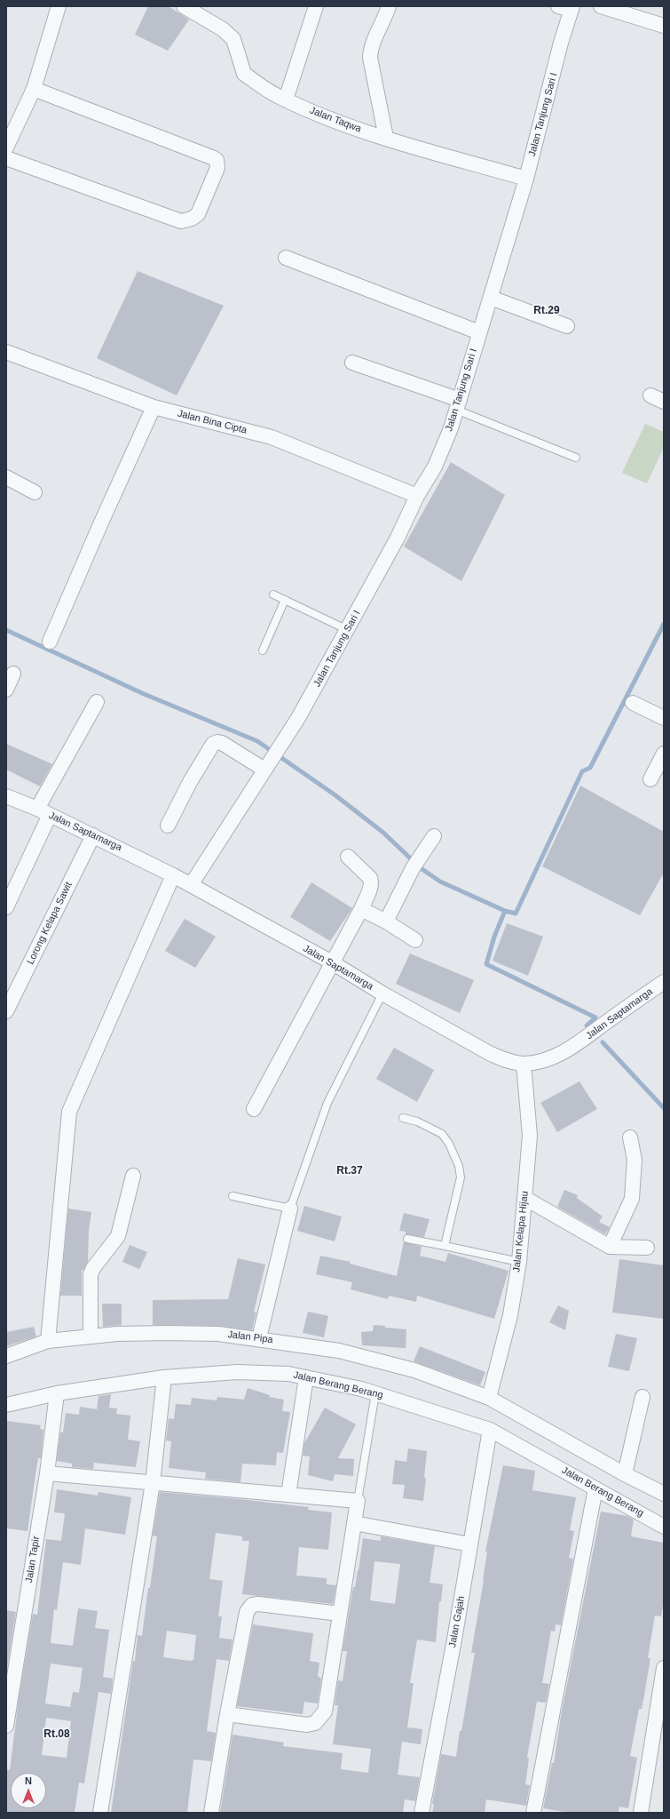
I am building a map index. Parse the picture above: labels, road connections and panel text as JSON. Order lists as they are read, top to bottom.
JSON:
{
  "streets": {
    "street": [
      "Jalan Tanjung Sari I",
      "Jalan Taqwa",
      "Jalan Bina Cipta",
      "Jalan Saptamarga",
      "Lorong Kelapa Sawit",
      "Jalan Kelapa Hijau",
      "Jalan Pipa",
      "Jalan Berang Berang",
      "Jalan Tapir",
      "Jalan Gajah"
    ]
  },
  "crossings": [
    ["Jalan Tanjung Sari I", "Jalan Taqwa"],
    ["Jalan Tanjung Sari I", "Jalan Bina Cipta"],
    ["Jalan Saptamarga", "Lorong Kelapa Sawit"],
    ["Jalan Saptamarga", "Jalan Kelapa Hijau"],
    ["Jalan Kelapa Hijau", "Jalan Pipa"],
    ["Jalan Berang Berang", "Jalan Tapir"],
    ["Jalan Berang Berang", "Jalan Gajah"]
  ],
  "districts": ["Rt.29", "Rt.37", "Rt.08"],
  "north": "top"
}
